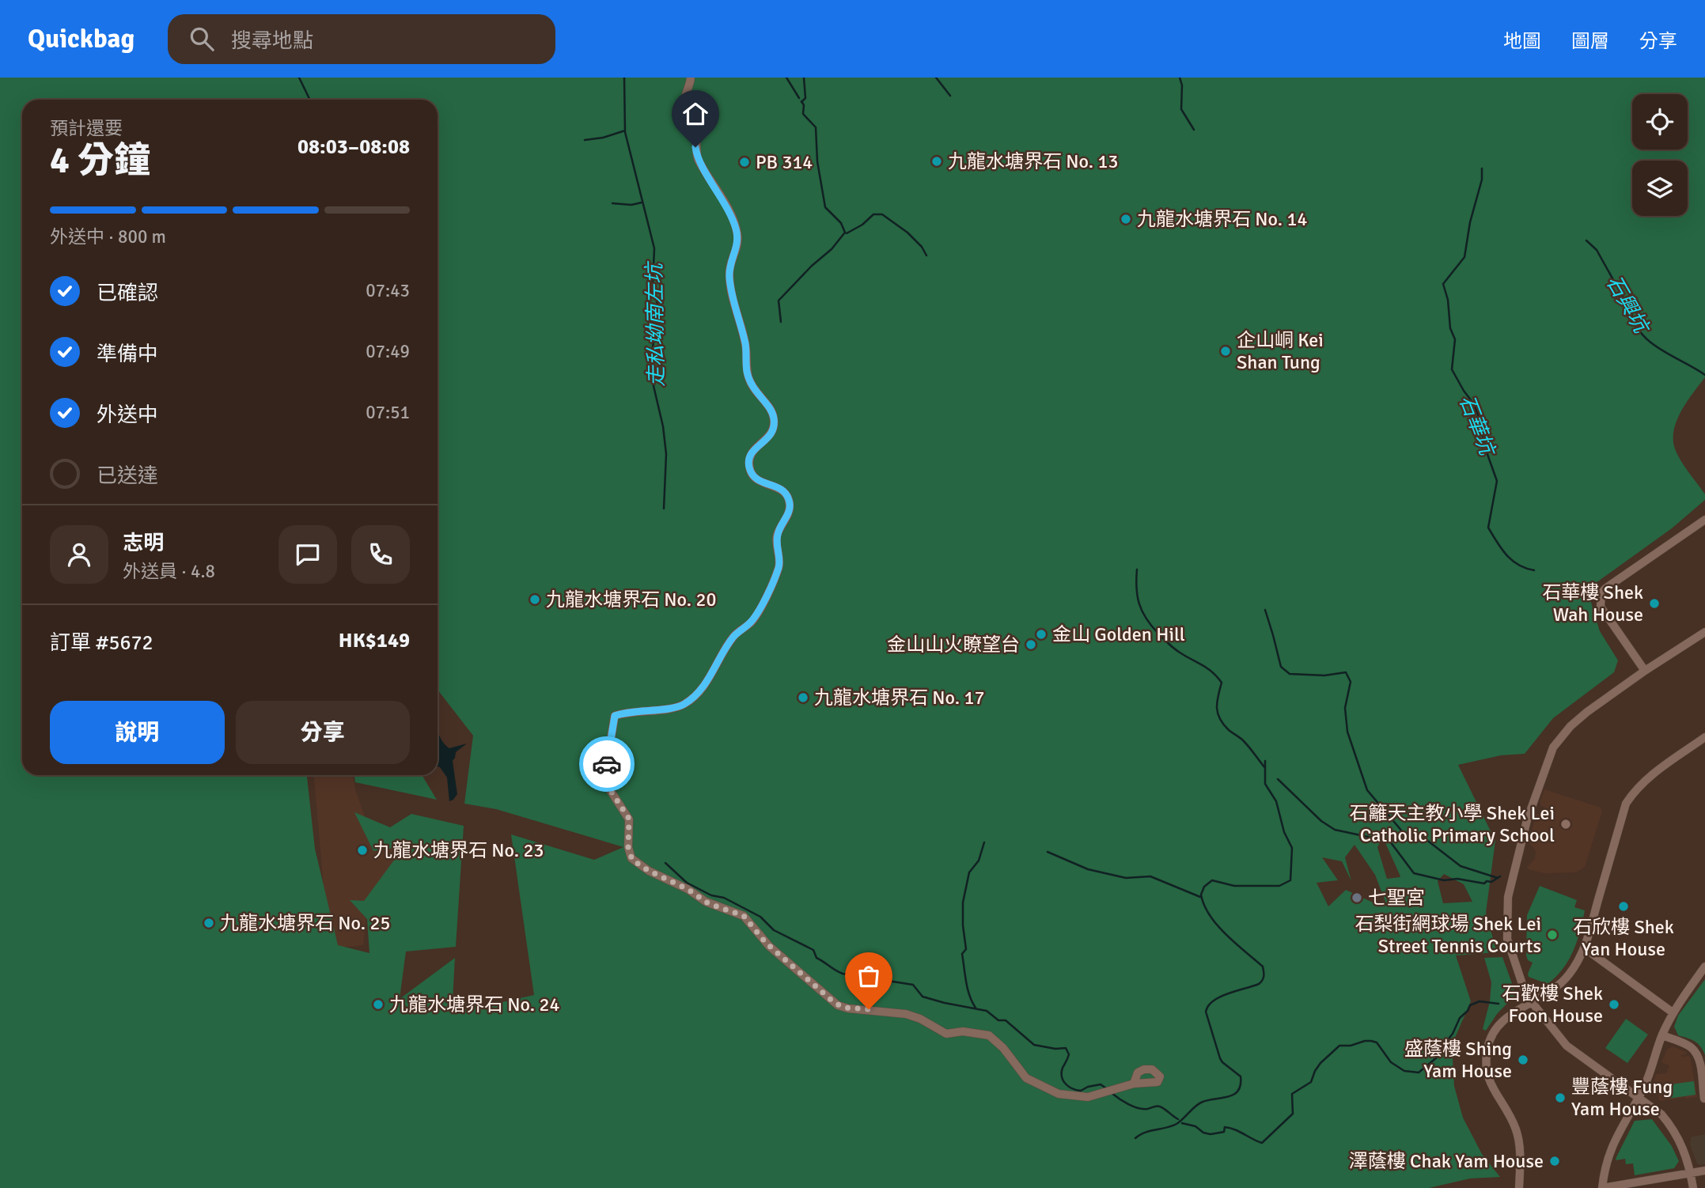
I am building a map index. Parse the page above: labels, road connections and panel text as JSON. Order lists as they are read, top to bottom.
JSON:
{
  "water": ["石興坑", "走私坳南左坑", "石華坑"],
  "places": [
    "九龍水塘界石 No. 13",
    "PB 314",
    "九龍水塘界石 No. 14",
    "企山峒 Kei Shan Tung",
    "九龍水塘界石 No. 20",
    "石華樓 Shek Wah House",
    "金山 Golden Hill",
    "金山山火瞭望台",
    "九龍水塘界石 No. 17",
    "石籬天主教小學 Shek Lei Catholic Primary School",
    "九龍水塘界石 No. 23",
    "七聖宮",
    "石欣樓 Shek Yan House",
    "九龍水塘界石 No. 25",
    "石梨街網球場 Shek Lei Street Tennis Courts",
    "九龍水塘界石 No. 24",
    "石歡樓 Shek Foon House",
    "盛蔭樓 Shing Yam House",
    "豐蔭樓 Fung Yam House",
    "澤蔭樓 Chak Yam House"
  ],
  "page": {
    "header": "Quickbag",
    "search": "搜尋地點",
    "nav": ["地圖", "圖層", "分享"],
    "heading": ["4 分鐘", "預計還要", "08:03–08:08"],
    "panel": [
      "志明",
      "外送員 · 4.8",
      "訂單 #5672",
      "HK$149"
    ],
    "bar": "外送中 · 800 m",
    "list": [
      ["已確認", "07:43"],
      ["準備中", "07:49"],
      ["外送中", "07:51"],
      "已送達"
    ],
    "buttons": ["說明", "分享"]
  }
}
